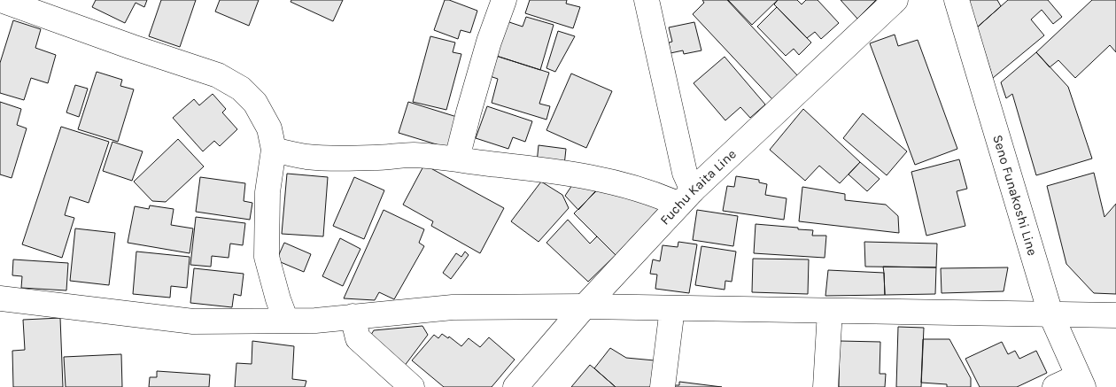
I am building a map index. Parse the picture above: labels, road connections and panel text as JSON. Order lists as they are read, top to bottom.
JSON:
{
  "streets": {
    "street": ["Fuchu Kaita Line", "Seno Funakoshi Line"]
  }
}
